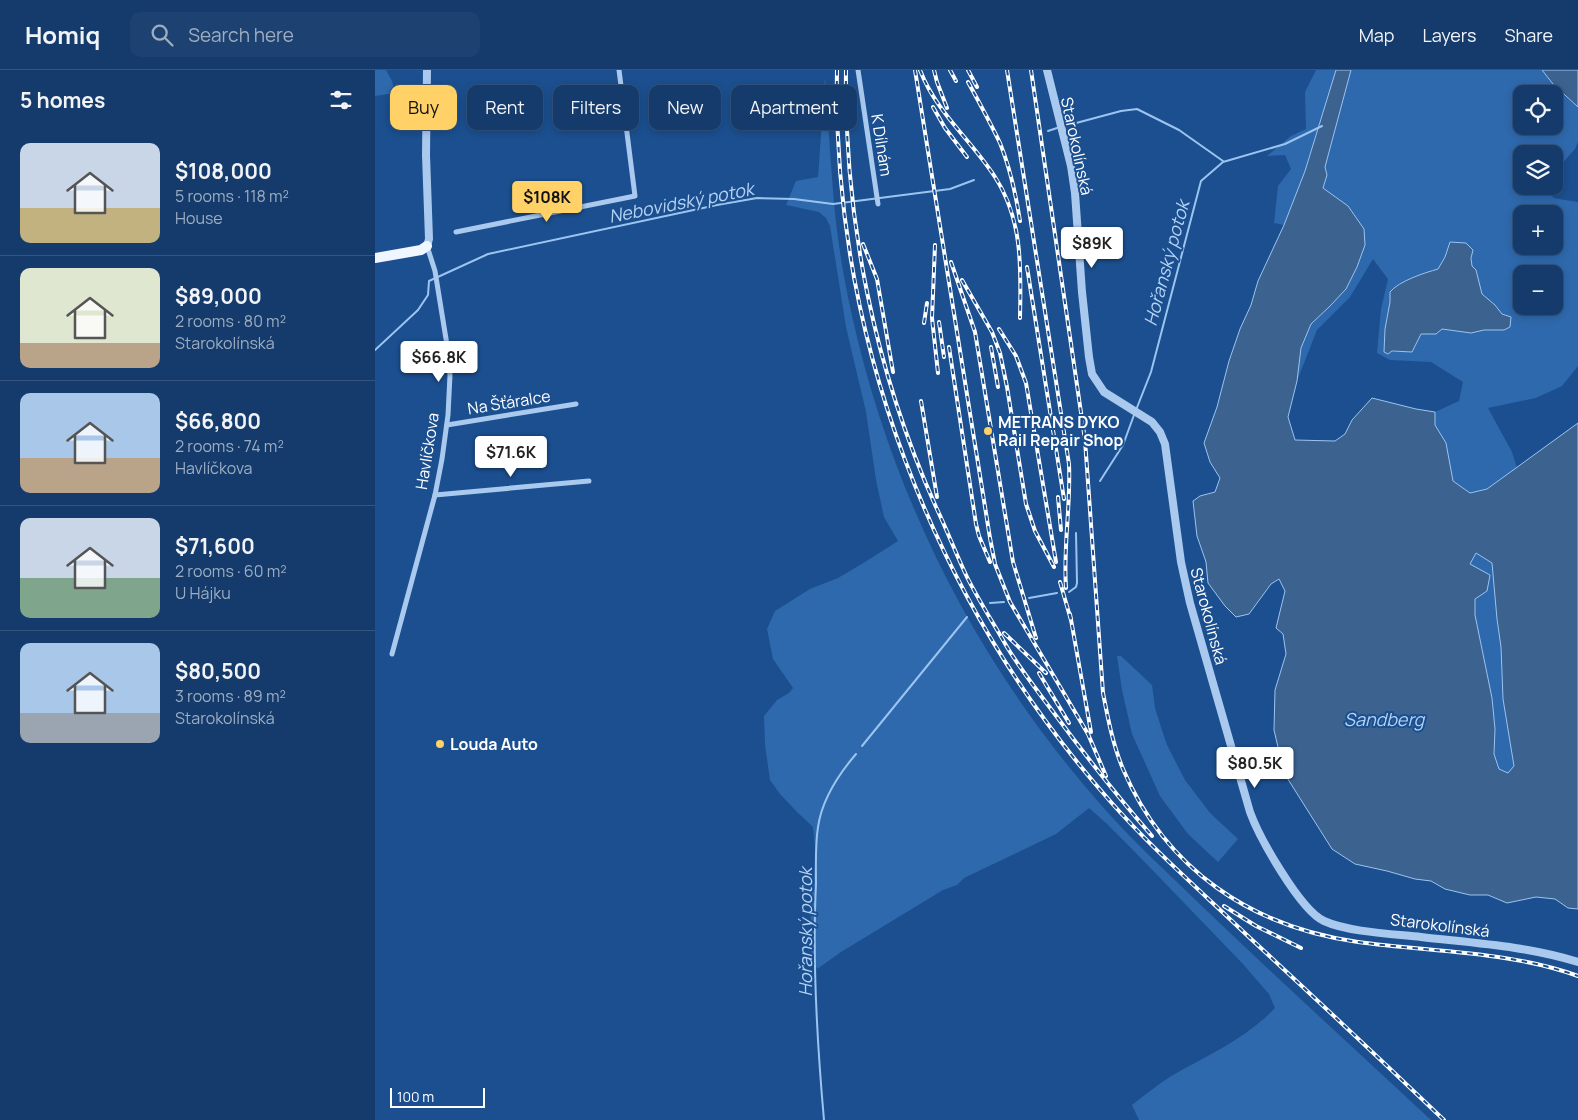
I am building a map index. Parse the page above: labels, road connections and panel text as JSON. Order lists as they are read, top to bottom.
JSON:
{
  "streets": {
    "street": [
      "K Dílnám",
      "Starokolínská",
      "Na Šťáralce",
      "Havlíčkova"
    ]
  },
  "crossings": [
    ["Na Šťáralce", "Havlíčkova"]
  ],
  "water": ["Nebovidský potok", "Hořanský potok", "Sandberg"],
  "places": ["METRANS DYKO Rail Repair Shop", "Louda Auto"],
  "scale_bar": "100 m",
  "page": {
    "header": "Homiq",
    "search": "Search here",
    "nav": ["Map", "Layers", "Share"],
    "heading": "5 homes",
    "map_buttons": ["+", "−"],
    "chip": [
      "Buy",
      "Rent",
      "Filters",
      "New",
      "Apartment"
    ],
    "list": [
      {
        "name": "$108,000",
        "note": "5 rooms · 118 m² · House"
      },
      {
        "name": "$89,000",
        "note": "2 rooms · 80 m² · Starokolínská"
      },
      {
        "name": "$66,800",
        "note": "2 rooms · 74 m² · Havlíčkova"
      },
      {
        "name": "$71,600",
        "note": "2 rooms · 60 m² · U Hájku"
      },
      {
        "name": "$80,500",
        "note": "3 rooms · 89 m² · Starokolínská"
      }
    ],
    "price": [
      "$108K",
      "$89K",
      "$66.8K",
      "$71.6K",
      "$80.5K"
    ],
    "scale": "100 m"
  }
}
